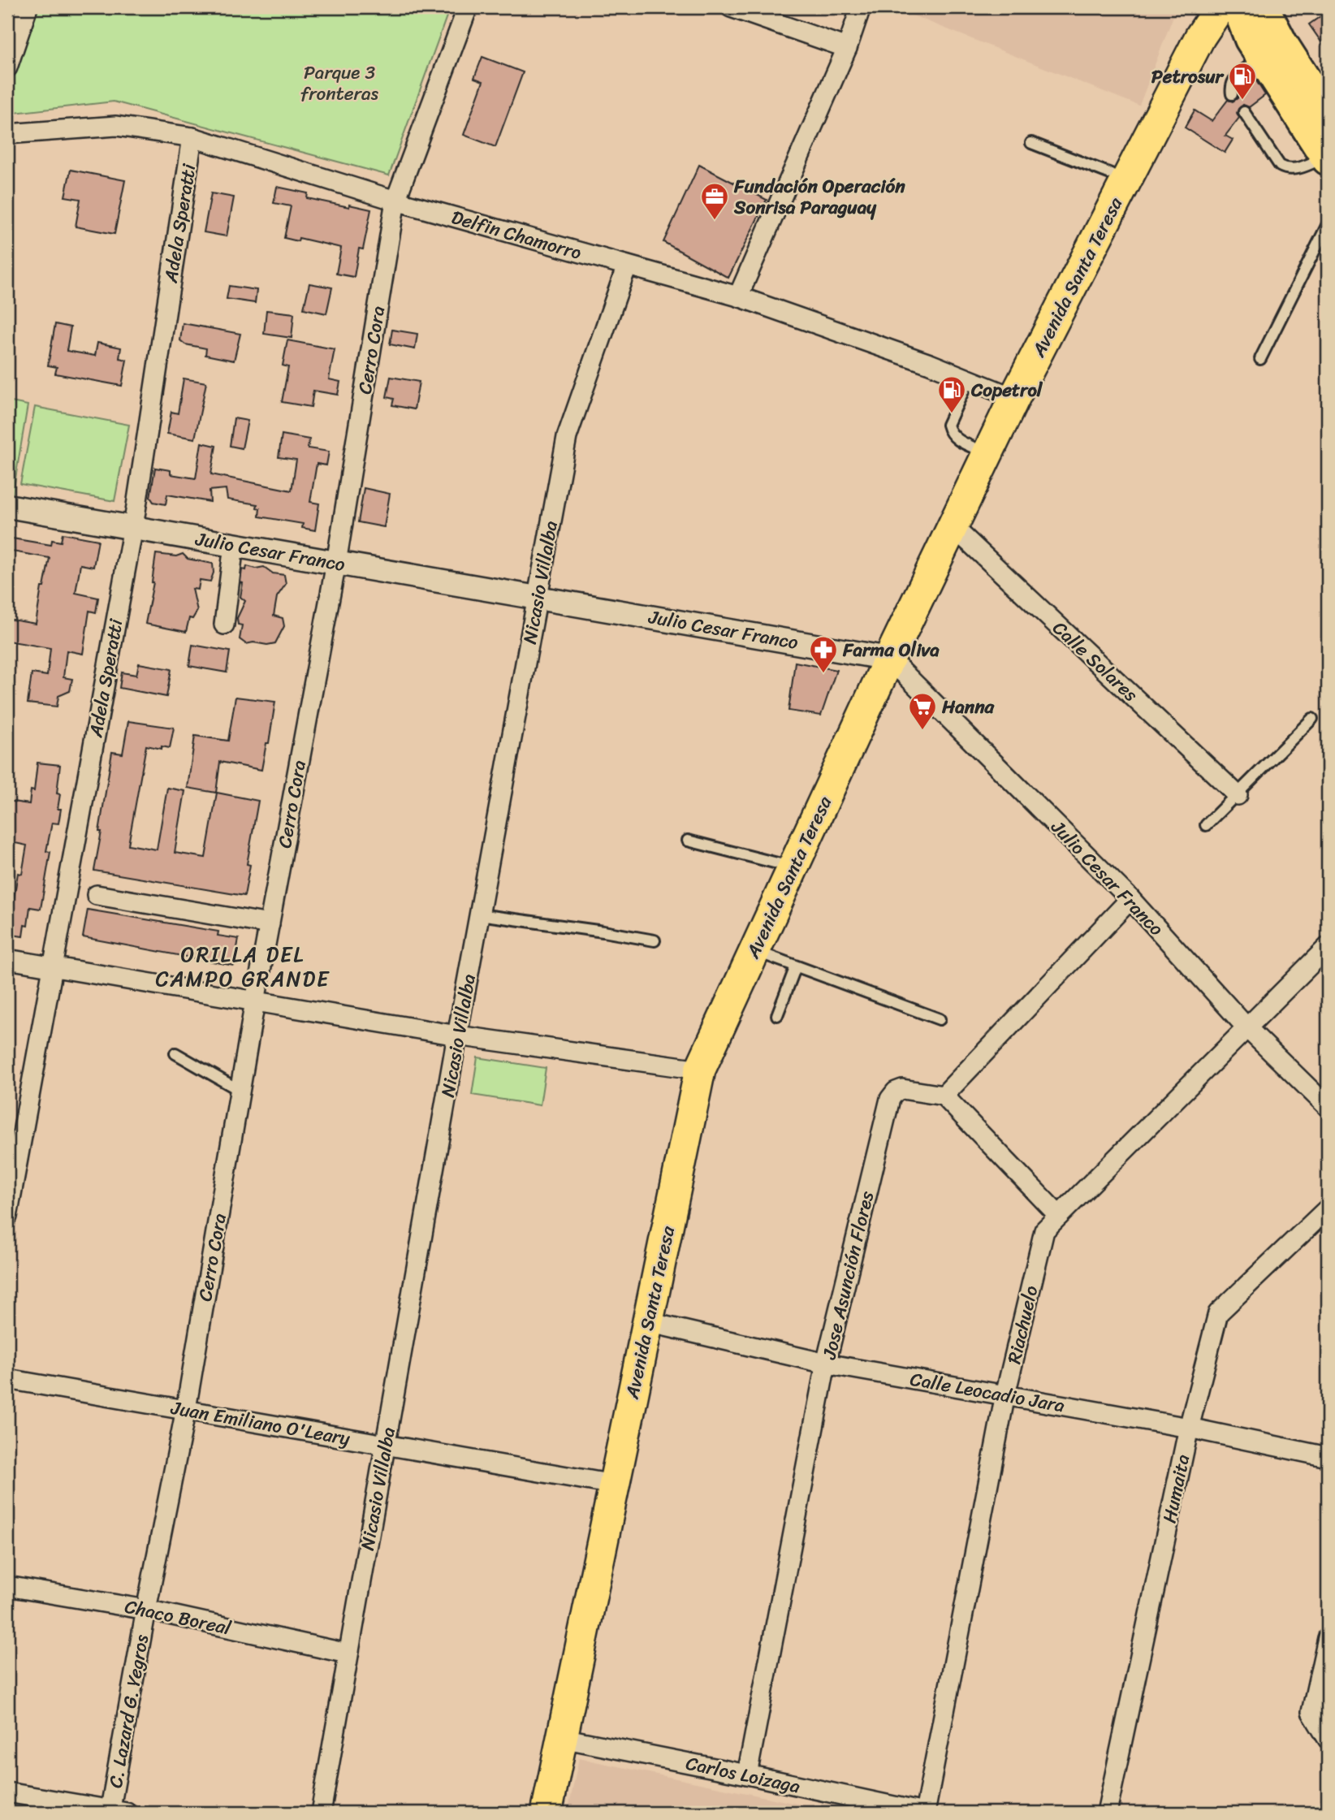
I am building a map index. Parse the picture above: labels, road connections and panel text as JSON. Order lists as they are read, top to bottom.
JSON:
{
  "streets": {
    "main road": ["Avenida Santa Teresa"],
    "street": [
      "Adela Speratti",
      "Delfin Chamorro",
      "Cerro Cora",
      "Julio Cesar Franco",
      "Nicasio Villalba",
      "Calle Solares",
      "Jose Asunción Flores",
      "Riachuelo",
      "Calle Leocadio Jara",
      "Juan Emiliano O'Leary",
      "Humaita",
      "Chaco Boreal",
      "C. Lazard G. Yegros",
      "Carlos Loizaga"
    ]
  },
  "crossings": [
    ["Adela Speratti", "Delfin Chamorro"],
    ["Adela Speratti", "Julio Cesar Franco"],
    ["Delfin Chamorro", "Avenida Santa Teresa"],
    ["Delfin Chamorro", "Cerro Cora"],
    ["Delfin Chamorro", "Nicasio Villalba"],
    ["Avenida Santa Teresa", "Julio Cesar Franco"],
    ["Avenida Santa Teresa", "Calle Solares"],
    ["Avenida Santa Teresa", "Calle Leocadio Jara"],
    ["Avenida Santa Teresa", "Juan Emiliano O'Leary"],
    ["Avenida Santa Teresa", "Carlos Loizaga"],
    ["Cerro Cora", "Julio Cesar Franco"],
    ["Cerro Cora", "Juan Emiliano O'Leary"],
    ["Cerro Cora", "Chaco Boreal"],
    ["Cerro Cora", "C. Lazard G. Yegros"],
    ["Julio Cesar Franco", "Nicasio Villalba"],
    ["Julio Cesar Franco", "Riachuelo"],
    ["Nicasio Villalba", "Juan Emiliano O'Leary"],
    ["Nicasio Villalba", "Chaco Boreal"],
    ["Jose Asunción Flores", "Calle Leocadio Jara"],
    ["Jose Asunción Flores", "Carlos Loizaga"],
    ["Riachuelo", "Calle Leocadio Jara"],
    ["Riachuelo", "Carlos Loizaga"],
    ["Calle Leocadio Jara", "Humaita"],
    ["Chaco Boreal", "C. Lazard G. Yegros"]
  ],
  "districts": ["ORILLA DEL CAMPO GRANDE"],
  "parks": ["Parque 3 fronteras"],
  "places": {
    "fuel station": ["Petrosur", "Copetrol"],
    "office": ["Fundación Operación Sonrisa Paraguay"],
    "pharmacy": ["Farma Oliva"],
    "supermarket": ["Hanna"]
  }
}
